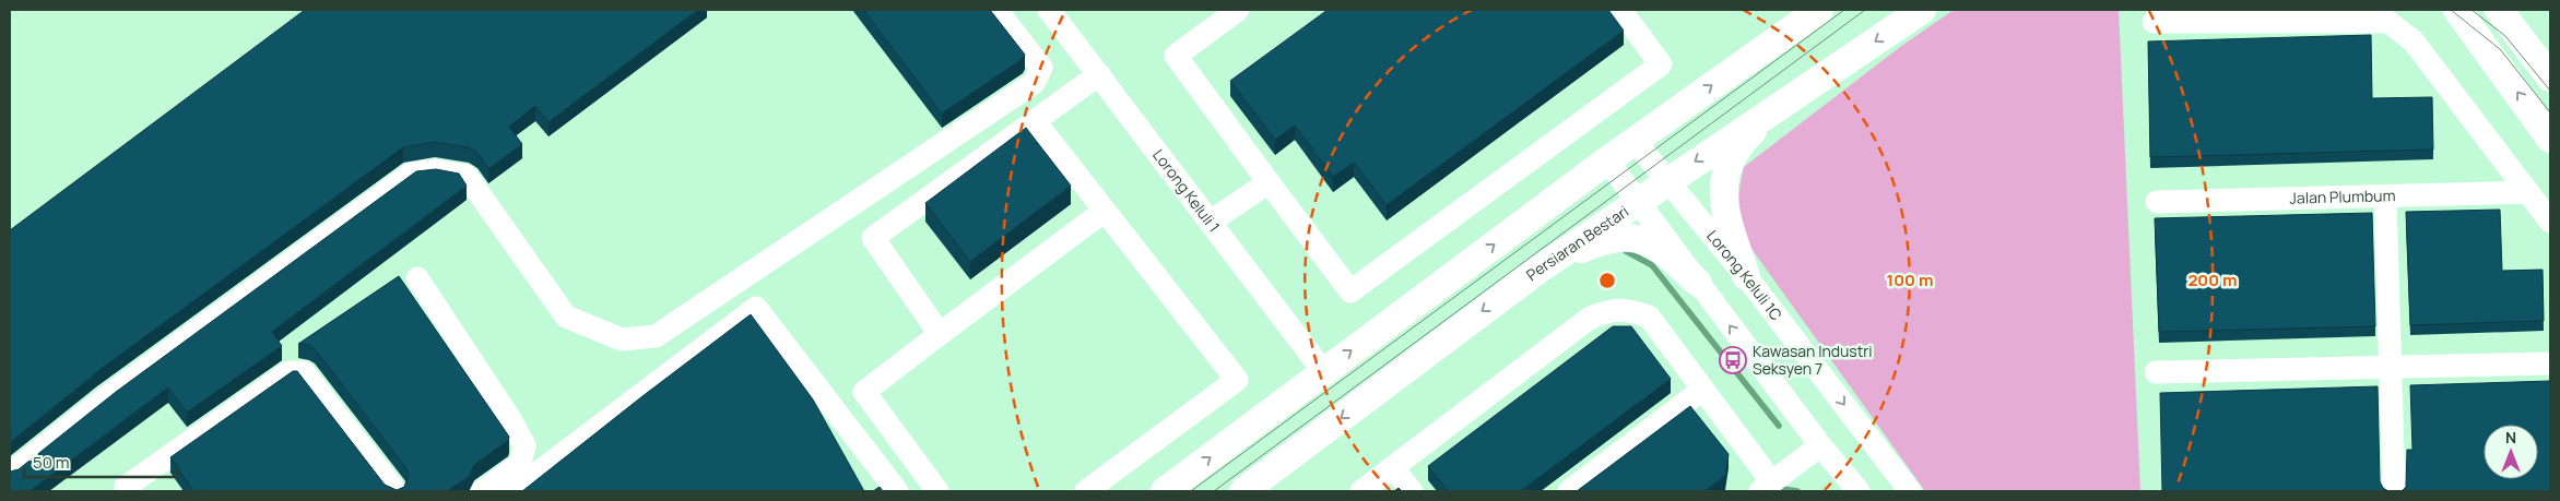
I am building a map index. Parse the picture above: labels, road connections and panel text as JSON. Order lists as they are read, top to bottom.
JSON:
{
  "streets": {
    "main road": ["Persiaran Bestari"],
    "street": ["Lorong Keluli 1", "Jalan Plumbum", "Lorong Keluli 1C"]
  },
  "crossings": [
    ["Persiaran Bestari", "Lorong Keluli 1C"]
  ],
  "places": {
    "bus stop": ["Kawasan Industri Seksyen 7"]
  },
  "scale_bar": "50 m",
  "north": "top",
  "rings": ["100 m", "200 m"]
}
